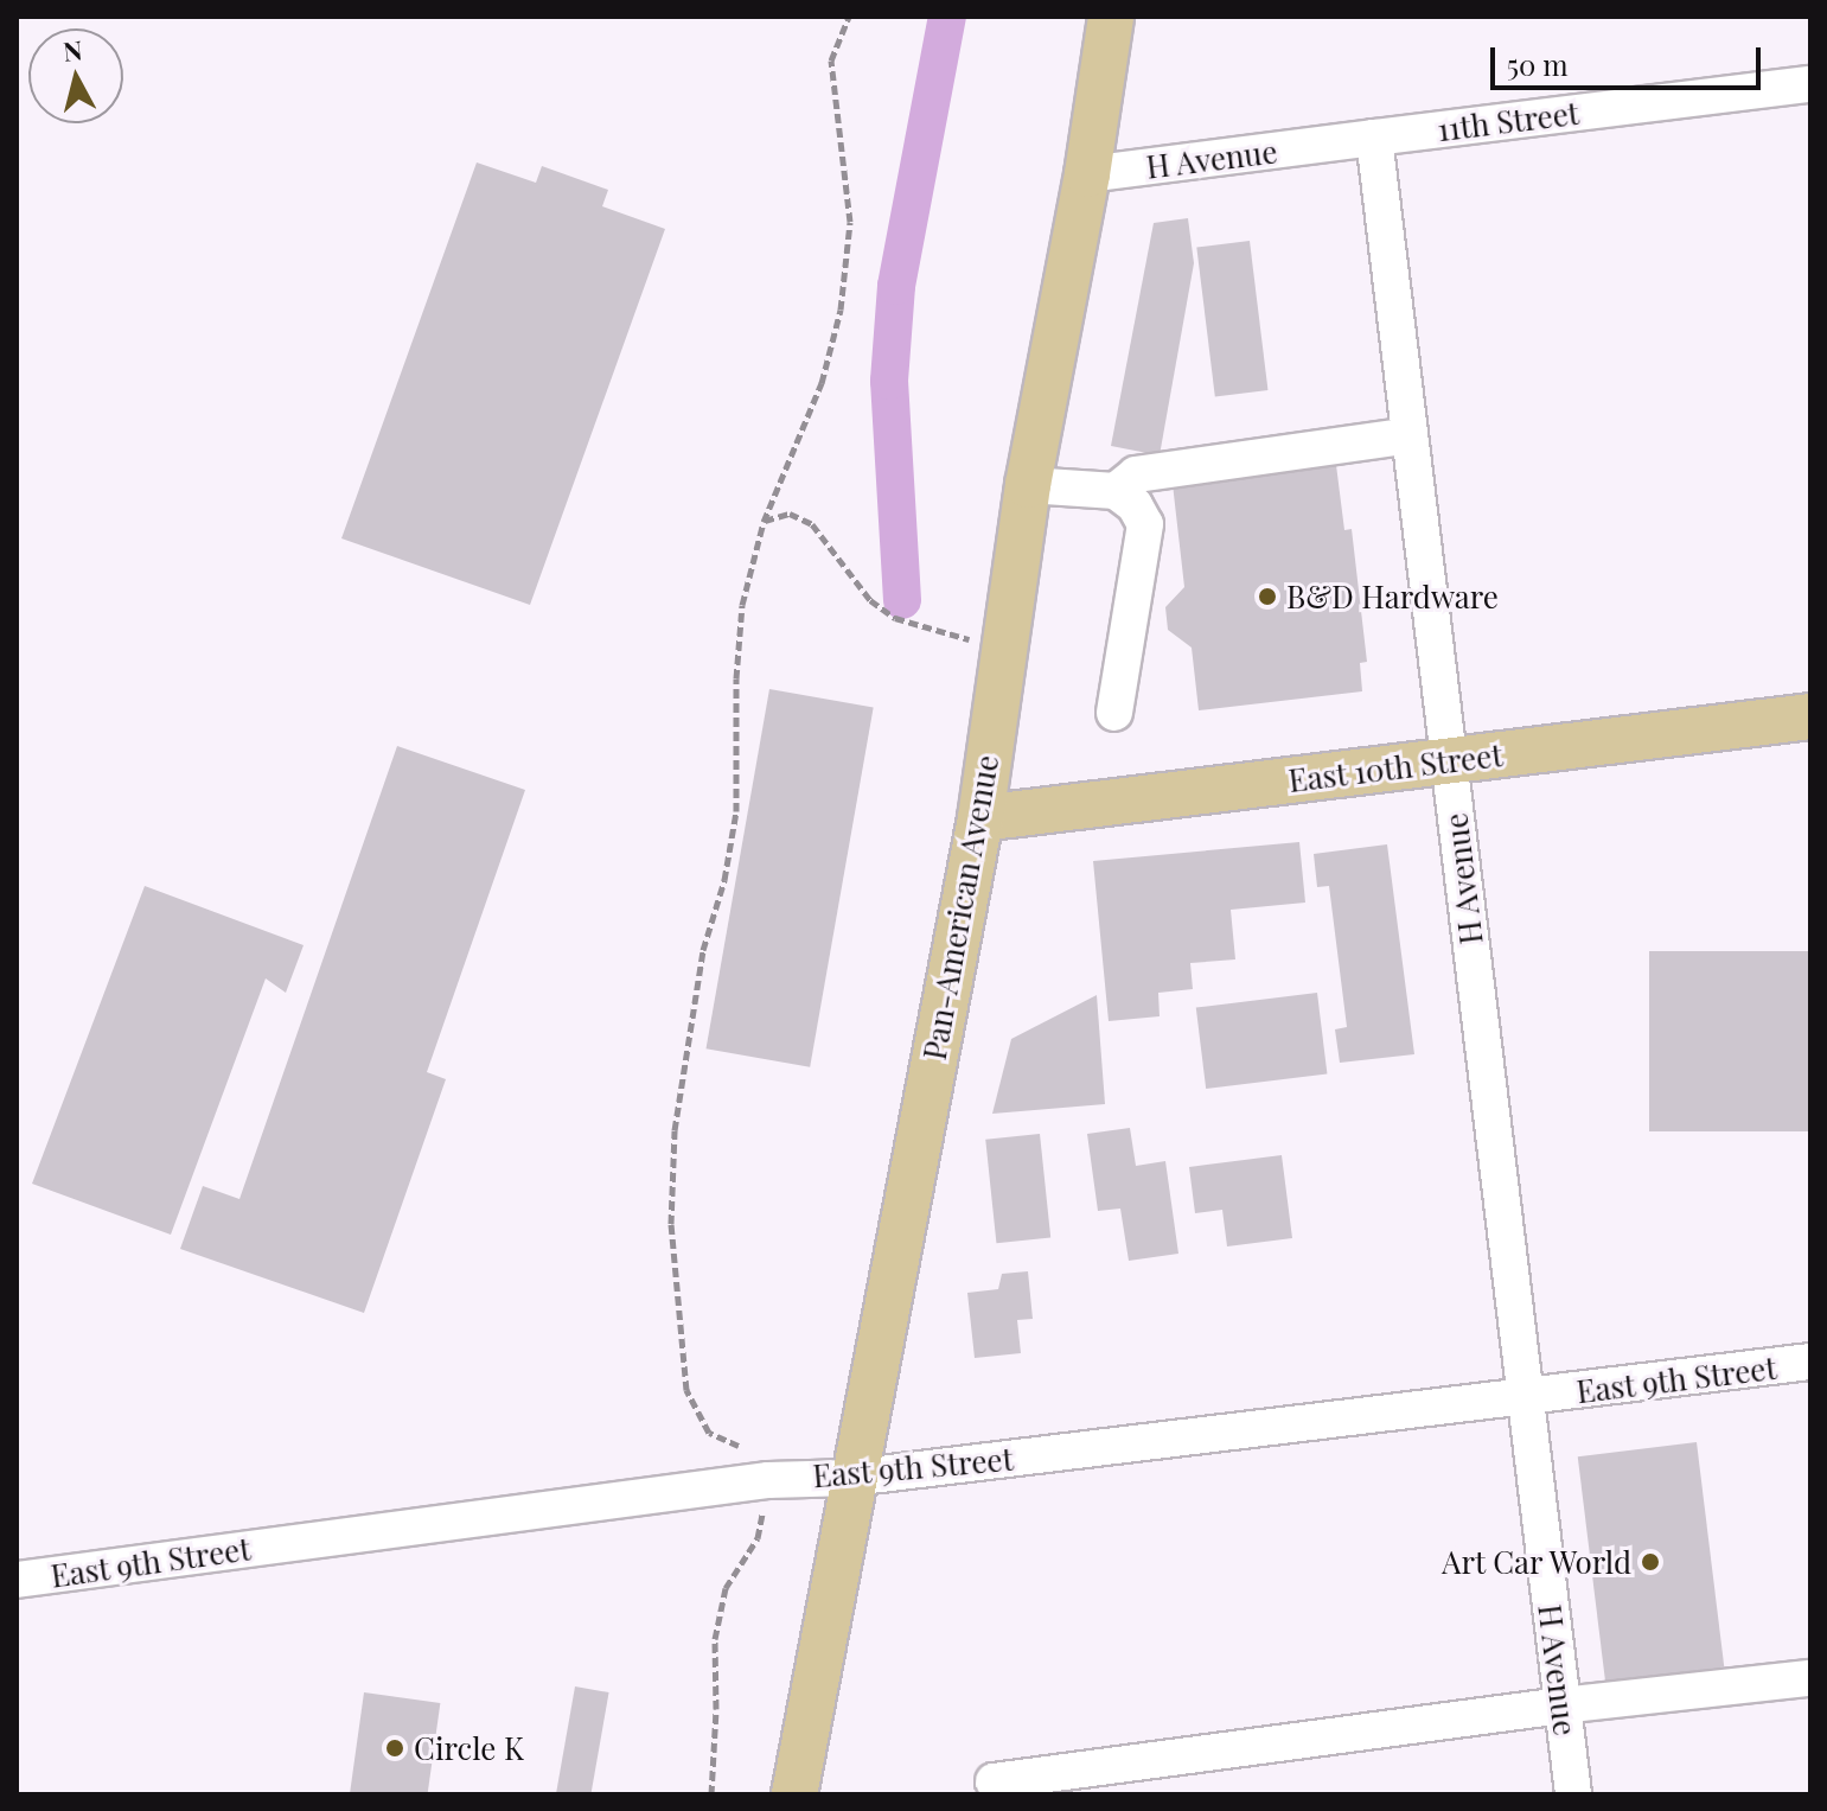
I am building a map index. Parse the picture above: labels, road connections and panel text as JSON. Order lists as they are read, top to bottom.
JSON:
{
  "streets": {
    "main road": ["East 10th Street", "Pan-American Avenue"],
    "street": ["11th Street", "H Avenue", "East 9th Street"]
  },
  "crossings": [
    ["11th Street", "H Avenue"],
    ["H Avenue", "East 10th Street"],
    ["H Avenue", "Pan-American Avenue"],
    ["H Avenue", "East 9th Street"],
    ["East 10th Street", "Pan-American Avenue"],
    ["Pan-American Avenue", "East 9th Street"]
  ],
  "places": ["B&D Hardware", "Art Car World", "Circle K"],
  "scale_bar": "50 m",
  "north": "top"
}
